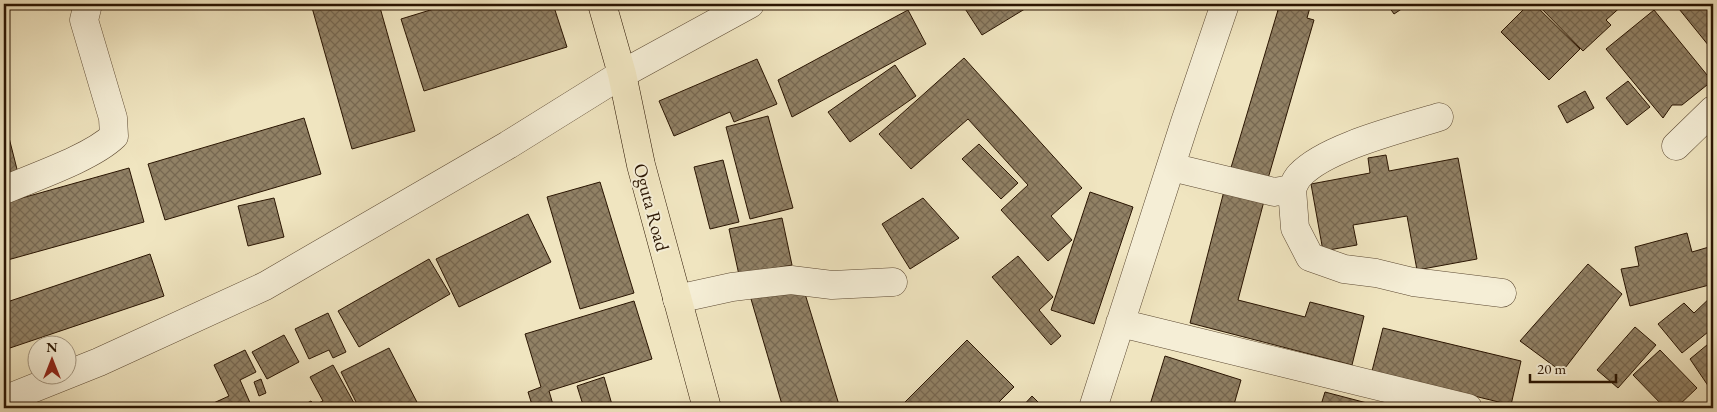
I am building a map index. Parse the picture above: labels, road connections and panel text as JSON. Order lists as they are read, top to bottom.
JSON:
{
  "streets": {
    "main road": ["Oguta Road"]
  },
  "scale_bar": "20 m",
  "north": "top"
}
